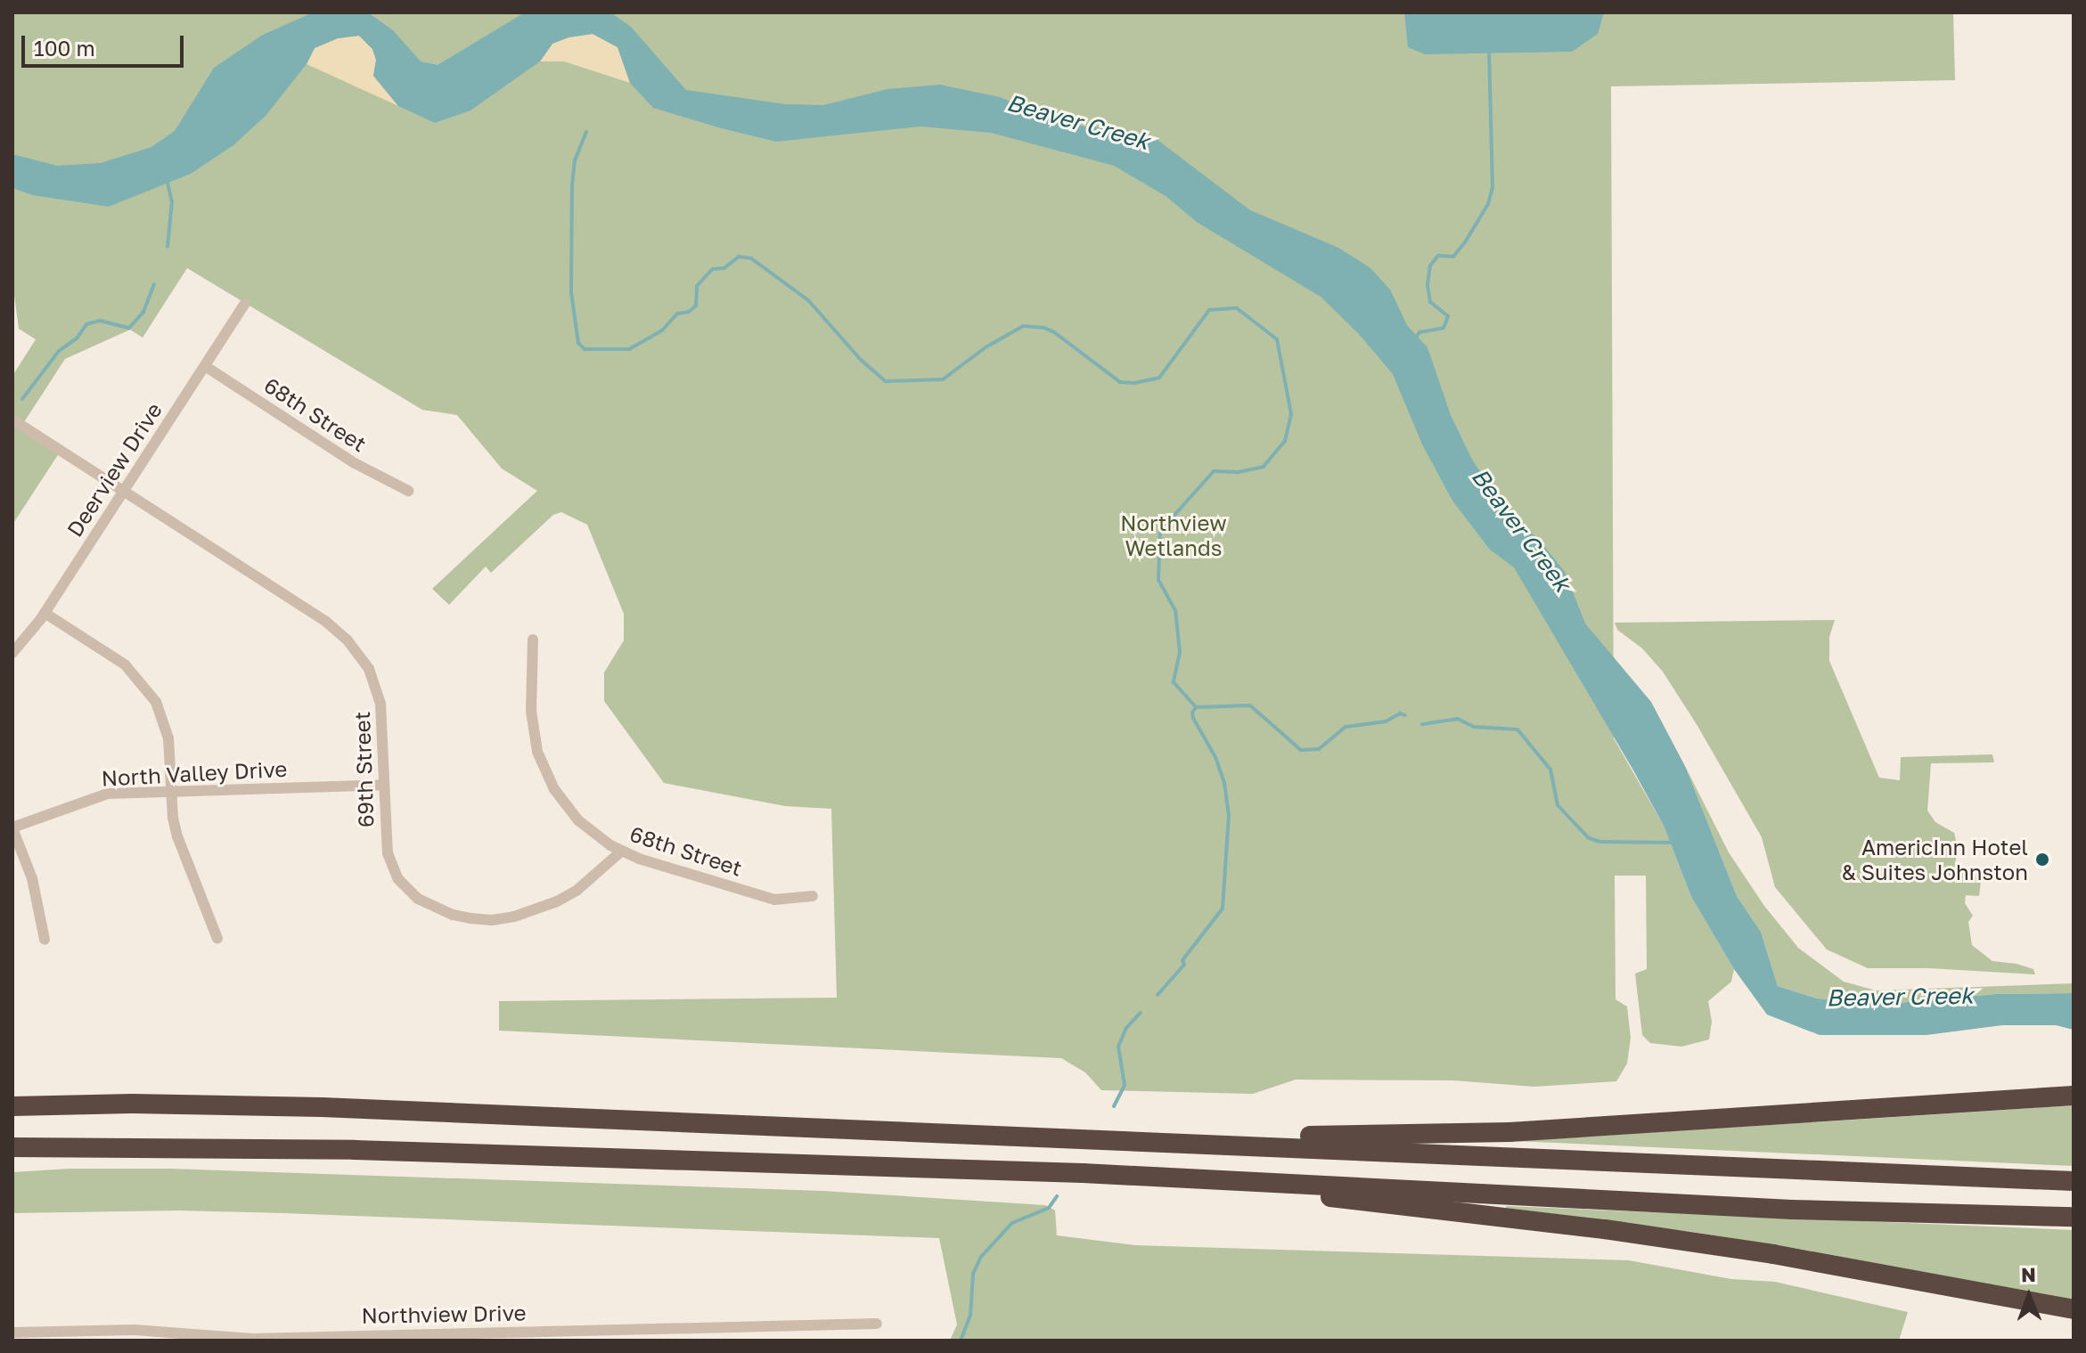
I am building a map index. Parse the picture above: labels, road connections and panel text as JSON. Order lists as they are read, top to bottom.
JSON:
{
  "streets": {
    "street": [
      "68th Street",
      "Deerview Drive",
      "69th Street",
      "North Valley Drive",
      "Northview Drive"
    ]
  },
  "crossings": [
    ["68th Street", "Deerview Drive"],
    ["68th Street", "69th Street"],
    ["Deerview Drive", "69th Street"],
    ["69th Street", "North Valley Drive"]
  ],
  "water": ["Beaver Creek"],
  "parks": ["Northview Wetlands"],
  "places": ["AmericInn Hotel & Suites Johnston"],
  "scale_bar": "100 m",
  "north": "top"
}
